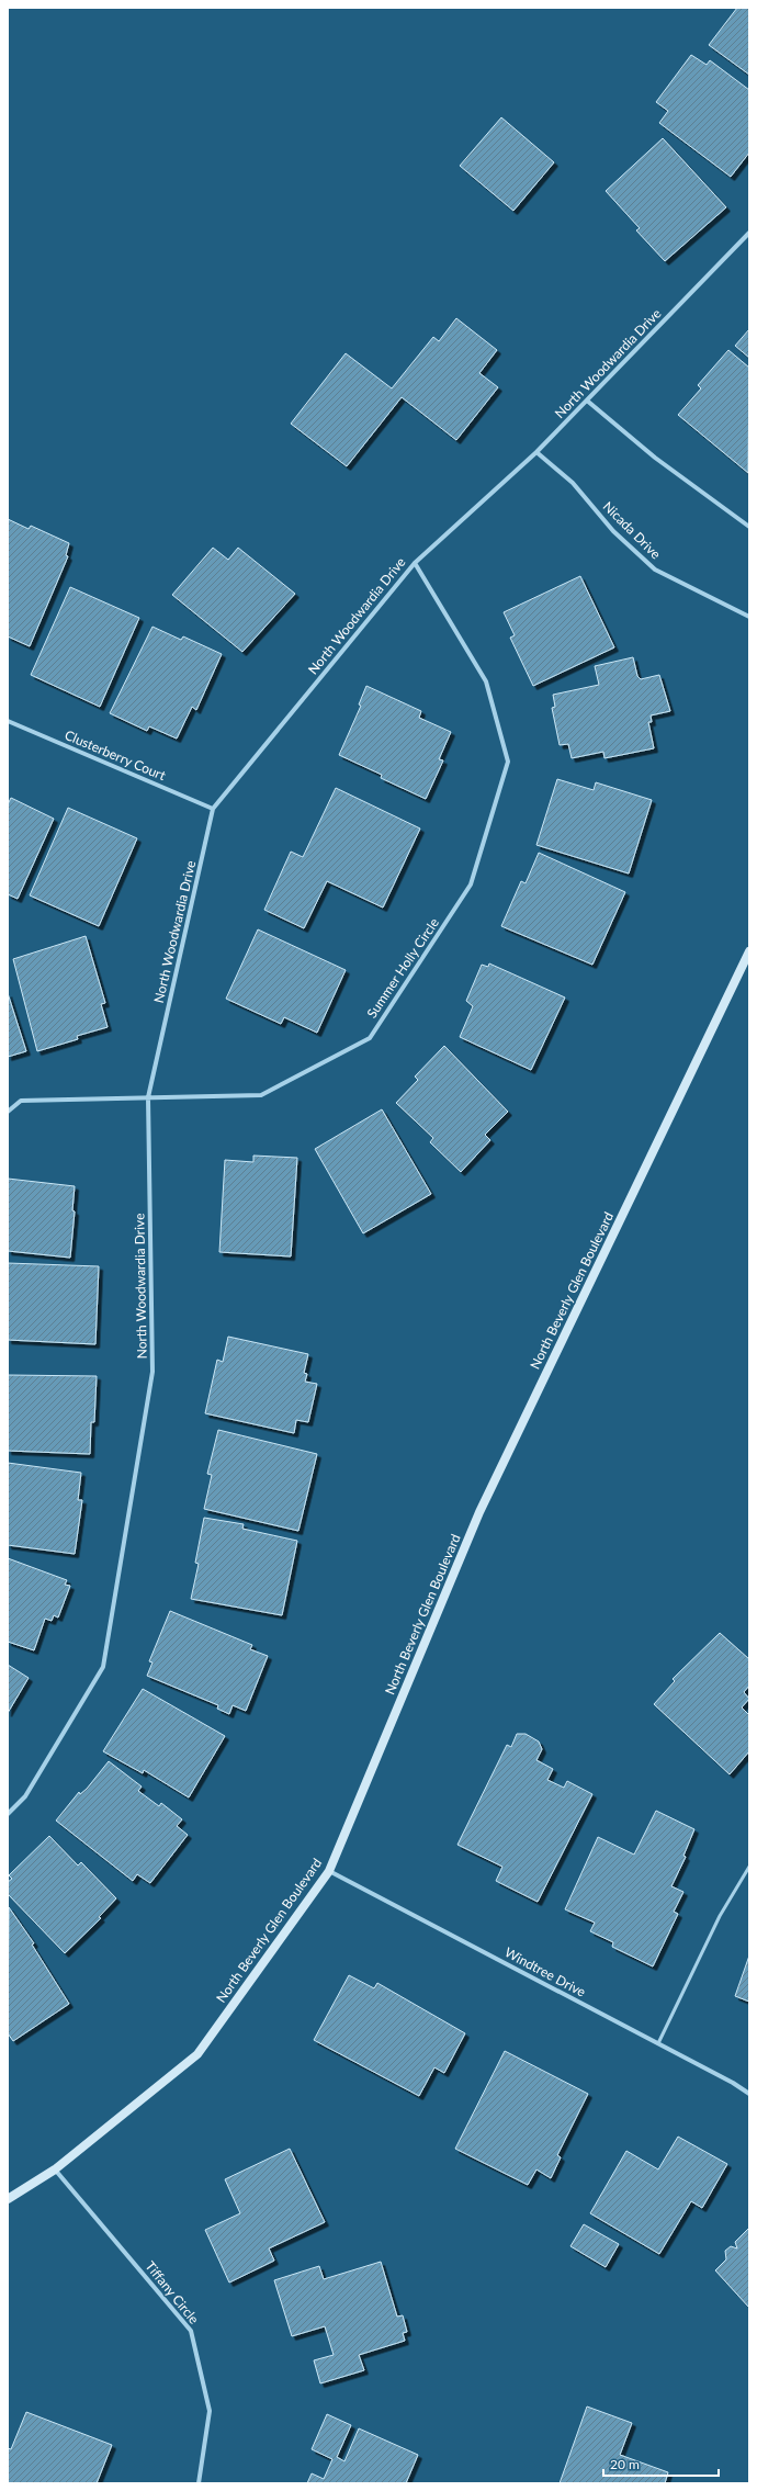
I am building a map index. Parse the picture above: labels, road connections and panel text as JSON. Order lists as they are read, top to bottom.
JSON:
{
  "streets": {
    "main road": ["North Beverly Glen Boulevard"],
    "street": [
      "North Woodwardia Drive",
      "Nicada Drive",
      "Clusterberry Court",
      "Summer Holly Circle",
      "Windtree Drive",
      "Tiffany Circle"
    ]
  },
  "crossings": [
    ["North Woodwardia Drive", "Nicada Drive"],
    ["North Woodwardia Drive", "Clusterberry Court"],
    ["North Woodwardia Drive", "Summer Holly Circle"],
    ["North Beverly Glen Boulevard", "Windtree Drive"],
    ["North Beverly Glen Boulevard", "Tiffany Circle"]
  ],
  "scale_bar": "20 m"
}
